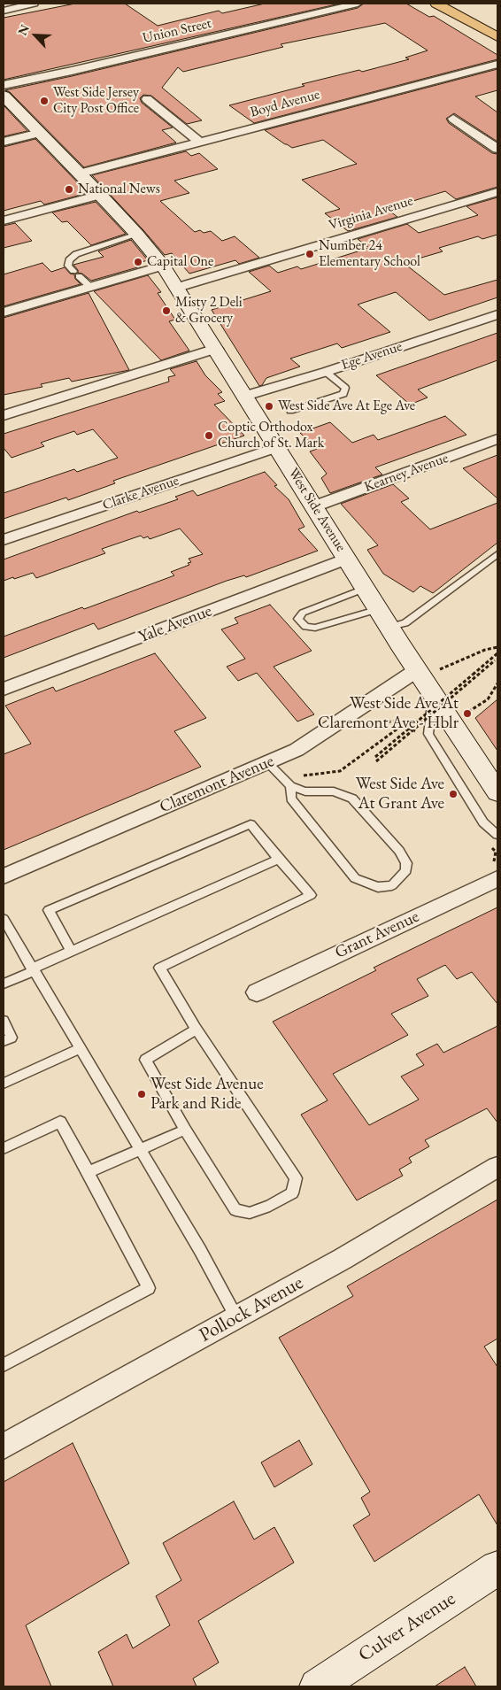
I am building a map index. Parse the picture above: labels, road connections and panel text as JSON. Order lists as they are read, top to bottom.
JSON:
{
  "streets": {
    "main road": ["West Side Avenue", "Culver Avenue"],
    "street": [
      "Union Street",
      "Boyd Avenue",
      "Virginia Avenue",
      "Ege Avenue",
      "Kearney Avenue",
      "Clarke Avenue",
      "Yale Avenue",
      "Claremont Avenue",
      "Grant Avenue",
      "Pollock Avenue"
    ]
  },
  "crossings": [
    ["Boyd Avenue", "West Side Avenue"],
    ["Virginia Avenue", "West Side Avenue"],
    ["Ege Avenue", "West Side Avenue"],
    ["Kearney Avenue", "West Side Avenue"],
    ["Clarke Avenue", "West Side Avenue"],
    ["West Side Avenue", "Yale Avenue"],
    ["West Side Avenue", "Claremont Avenue"]
  ],
  "places": [
    "West Side Jersey City Post Office",
    "National News",
    "Number 24 Elementary School",
    "Capital One",
    "Misty 2 Deli & Grocery",
    "West Side Ave At Ege Ave",
    "Coptic Orthodox Church of St. Mark",
    "West Side Ave At Claremont Ave - Hblr",
    "West Side Ave At Grant Ave",
    "West Side Avenue Park and Ride"
  ],
  "north": "top left"
}
